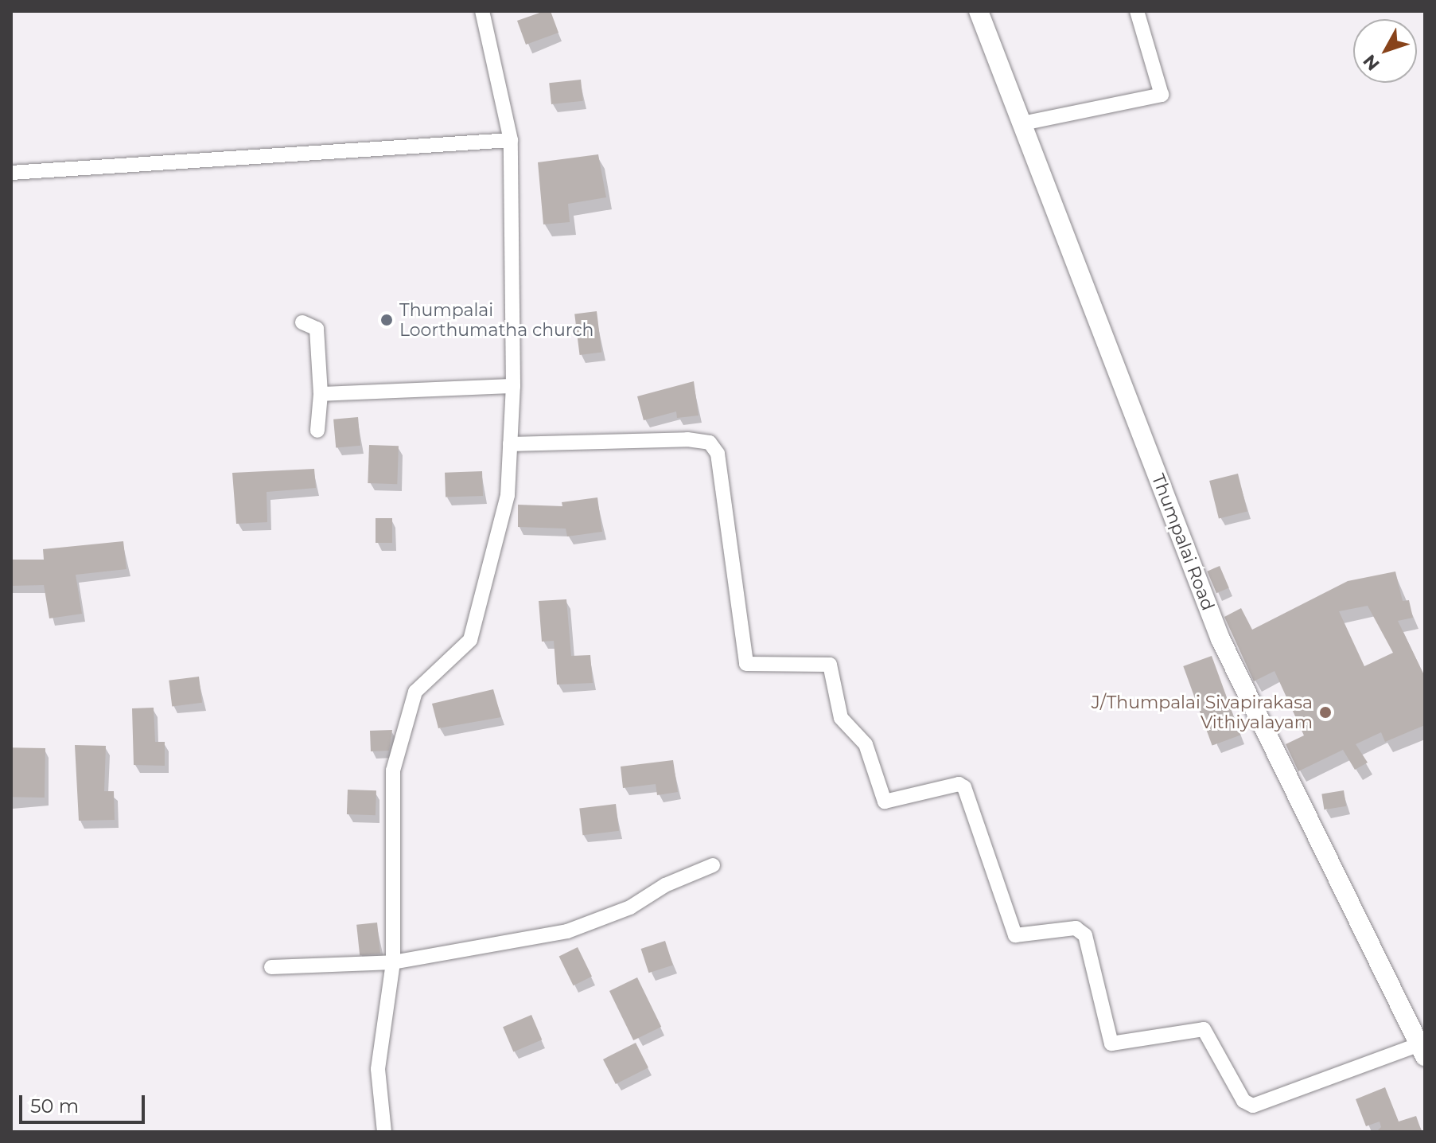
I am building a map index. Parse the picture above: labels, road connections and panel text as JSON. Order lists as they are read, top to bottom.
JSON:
{
  "streets": {
    "street": ["Thumpalai Road"]
  },
  "places": ["Thumpalai Loorthumatha church", "J/Thumpalai Sivapirakasa Vithiyalayam"],
  "scale_bar": "50 m",
  "north": "bottom left"
}
